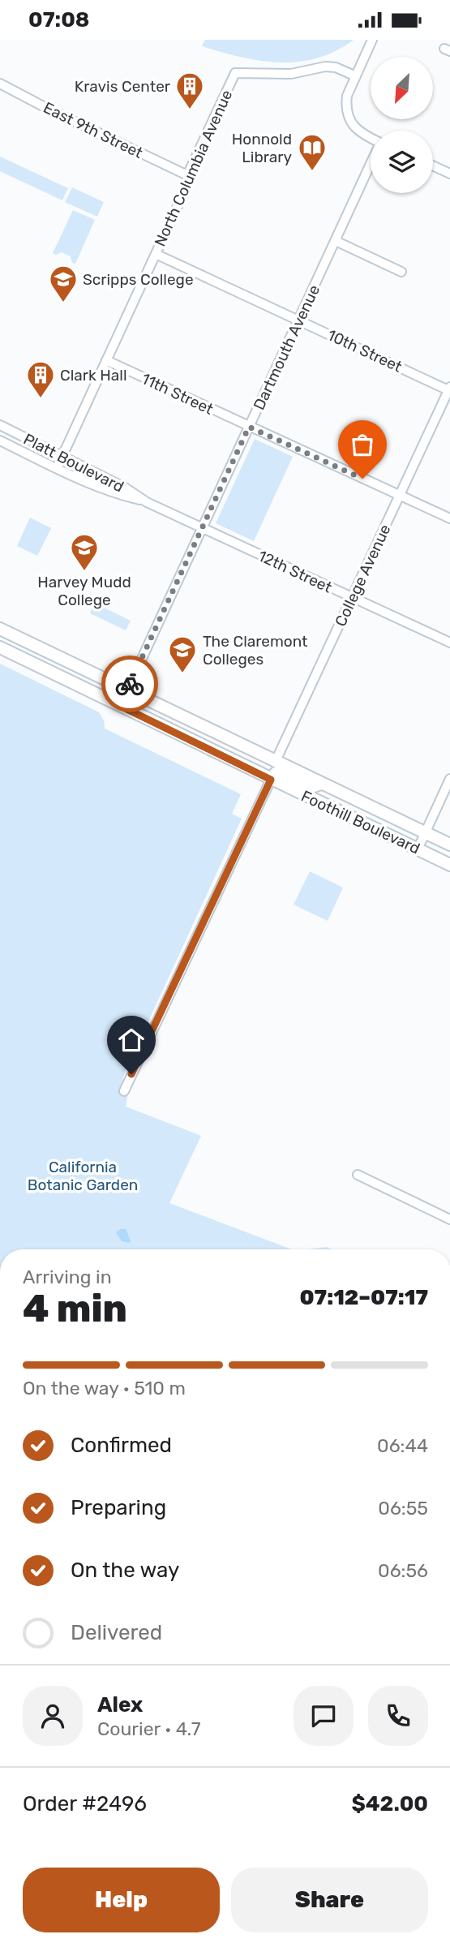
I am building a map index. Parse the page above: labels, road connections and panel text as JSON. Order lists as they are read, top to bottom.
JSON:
{
  "streets": {
    "main road": ["Foothill Boulevard"],
    "street": [
      "East 9th Street",
      "North Columbia Avenue",
      "Dartmouth Avenue",
      "10th Street",
      "11th Street",
      "Platt Boulevard",
      "12th Street",
      "College Avenue"
    ]
  },
  "crossings": [
    ["East 9th Street", "North Columbia Avenue"],
    ["North Columbia Avenue", "10th Street"],
    ["North Columbia Avenue", "11th Street"],
    ["North Columbia Avenue", "Platt Boulevard"],
    ["Dartmouth Avenue", "10th Street"],
    ["Dartmouth Avenue", "11th Street"],
    ["Dartmouth Avenue", "Platt Boulevard"],
    ["Dartmouth Avenue", "12th Street"],
    ["Dartmouth Avenue", "Foothill Boulevard"],
    ["10th Street", "College Avenue"],
    ["11th Street", "College Avenue"],
    ["Platt Boulevard", "12th Street"],
    ["12th Street", "College Avenue"],
    ["College Avenue", "Foothill Boulevard"]
  ],
  "parks": ["California Botanic Garden"],
  "places": {
    "building": ["Kravis Center", "Clark Hall"],
    "library": ["Honnold Library"],
    "school or university": ["Scripps College", "Harvey Mudd College", "The Claremont Colleges"]
  },
  "north": "bottom left",
  "page": {
    "status": "07:08",
    "heading": ["4 min", "Arriving in", "07:12–07:17"],
    "panel": [
      "Alex",
      "Courier · 4.7",
      "Order #2496",
      "$42.00"
    ],
    "bar": "On the way · 510 m",
    "list": [
      ["Confirmed", "06:44"],
      ["Preparing", "06:55"],
      ["On the way", "06:56"],
      "Delivered"
    ],
    "buttons": ["Help", "Share"]
  }
}
